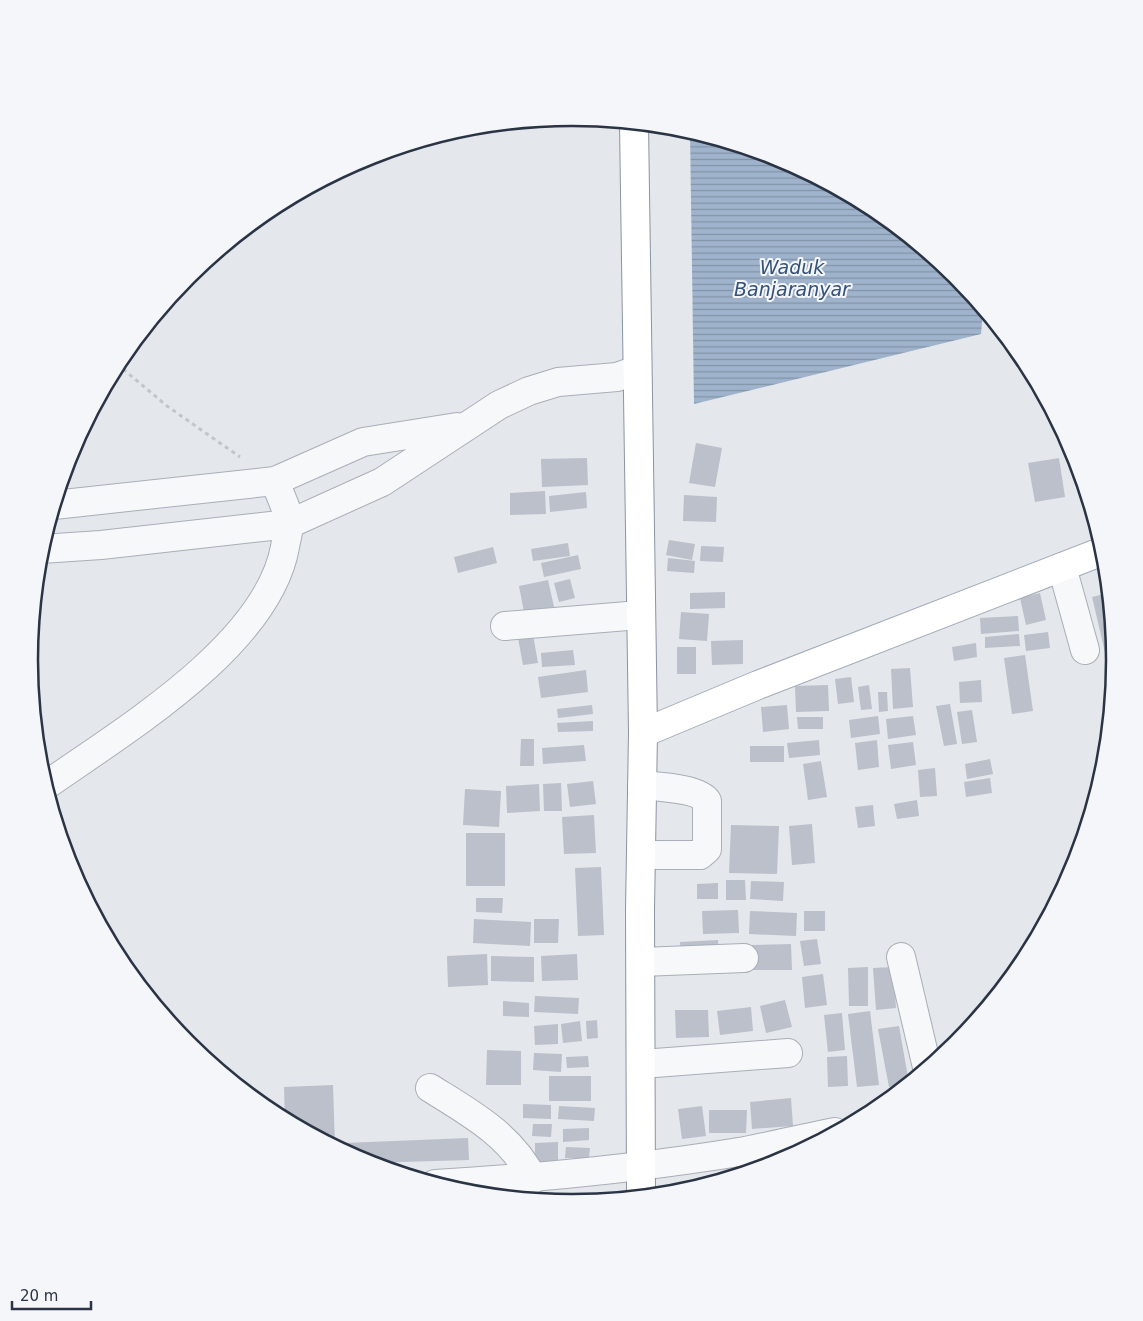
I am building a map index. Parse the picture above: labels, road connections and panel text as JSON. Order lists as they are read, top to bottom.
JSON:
{
  "water": ["Waduk Banjaranyar"],
  "scale_bar": "20 m"
}
